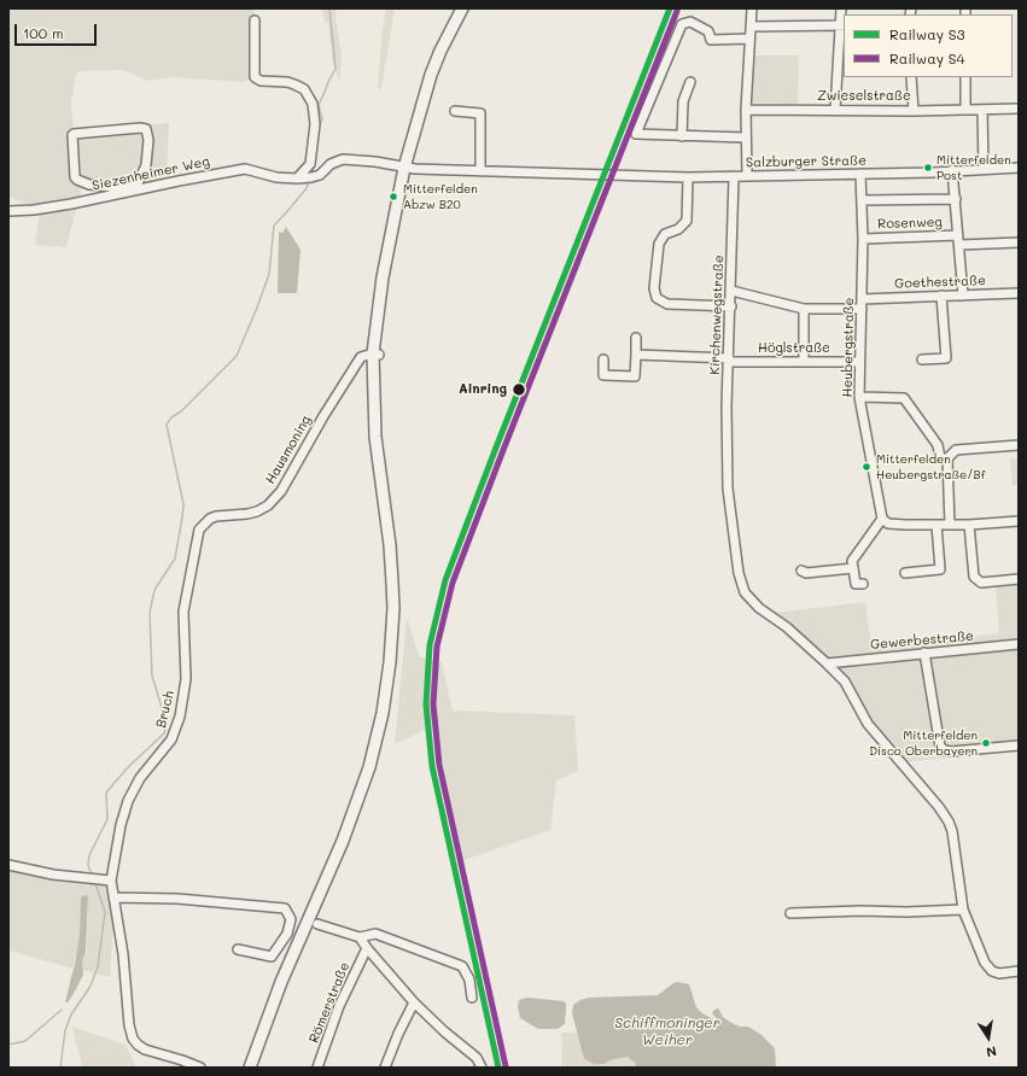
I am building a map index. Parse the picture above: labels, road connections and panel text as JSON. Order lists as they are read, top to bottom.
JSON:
{
  "streets": {
    "street": [
      "Zwieselstraße",
      "Salzburger Straße",
      "Siezenheimer Weg",
      "Rosenweg",
      "Goethestraße",
      "Kirchenwegstraße",
      "Heubergstraße",
      "Höglstraße",
      "Hausmoning",
      "Gewerbestraße",
      "Bruch",
      "Römerstraße"
    ]
  },
  "crossings": [
    ["Salzburger Straße", "Kirchenwegstraße"],
    ["Salzburger Straße", "Heubergstraße"],
    ["Rosenweg", "Heubergstraße"],
    ["Goethestraße", "Heubergstraße"],
    ["Kirchenwegstraße", "Höglstraße"],
    ["Kirchenwegstraße", "Gewerbestraße"],
    ["Heubergstraße", "Höglstraße"],
    ["Hausmoning", "Bruch"]
  ],
  "water": ["Schiffmoninger Weiher"],
  "places": [
    "Mitterfelden Post",
    "Mitterfelden Abzw B20",
    "Ainring",
    "Mitterfelden Heubergstraße/Bf",
    "Mitterfelden Disco Oberbayern"
  ],
  "lines": ["rail line S3", "rail line S4"],
  "legend": ["Railway S3", "Railway S4"],
  "scale_bar": "100 m",
  "north": "bottom"
}
